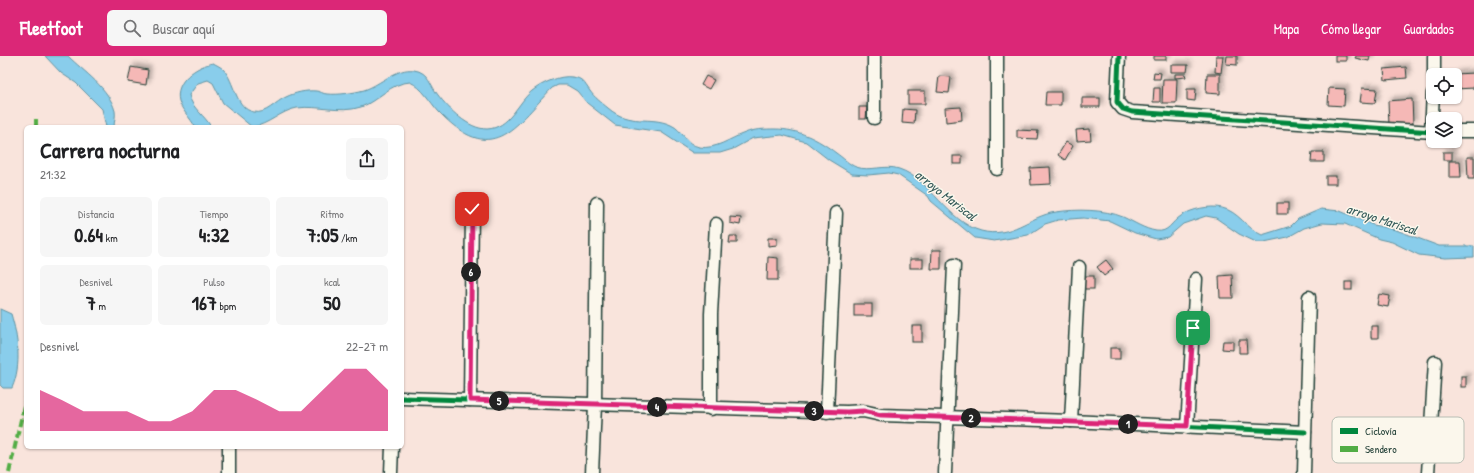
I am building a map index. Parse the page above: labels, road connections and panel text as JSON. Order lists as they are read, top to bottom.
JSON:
{
  "water": ["arroyo Mariscal"],
  "legend": ["Ciclovía", "Sendero"],
  "page": {
    "header": "Fleetfoot",
    "search": "Buscar aquí",
    "nav": ["Mapa", "Cómo llegar", "Guardados"],
    "heading": ["Carrera nocturna", "21:32"],
    "stats": [
      ["Distancia", "0.64 km"],
      ["Tiempo", "4:32"],
      ["Ritmo", "7:05 /km"],
      ["Desnivel", "7 m"],
      ["Pulso", "167 bpm"],
      ["kcal", "50"]
    ],
    "pins": [
      "6",
      "5",
      "4",
      "3",
      "2",
      "1"
    ],
    "chart": ["Desnivel", "22–27 m"]
  }
}
